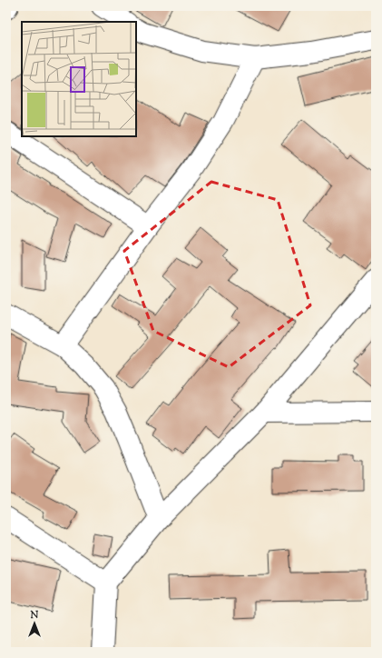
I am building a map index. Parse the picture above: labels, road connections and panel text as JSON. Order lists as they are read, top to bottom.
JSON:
{
  "north": "top"
}
